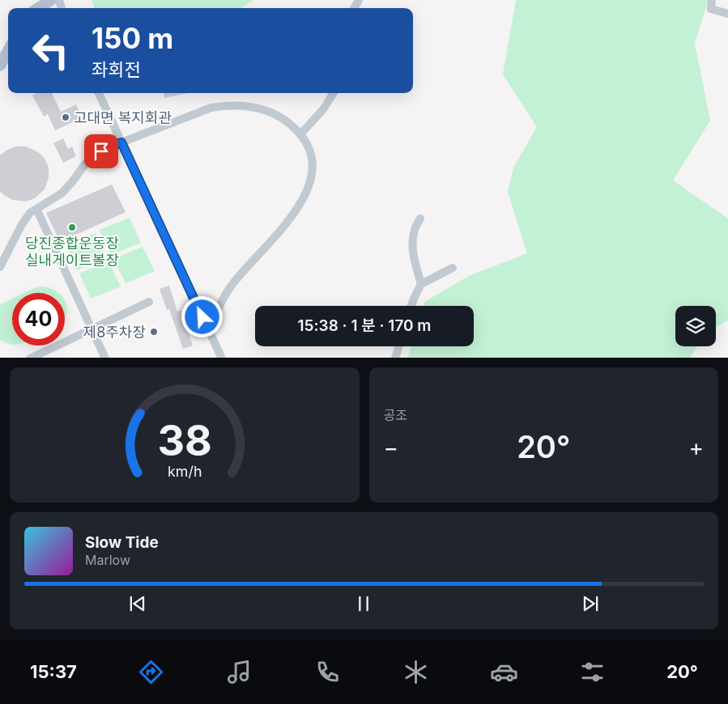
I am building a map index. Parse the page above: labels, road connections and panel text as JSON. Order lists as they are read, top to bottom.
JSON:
{
  "places": ["고대면 복지회관", "당진종합운동장 실내게이트볼장", "제8주차장"],
  "page": {
    "turn": ["150 m", "좌회전"],
    "limit": "40",
    "trip": "15:38 · 1 분 · 170 m",
    "tile": "공조",
    "heat": ["−", "20°", "+"],
    "song": ["Slow Tide", "Marlow"],
    "tabs": ["15:37", "20°"],
    "gauge": ["38", "km/h"]
  }
}
